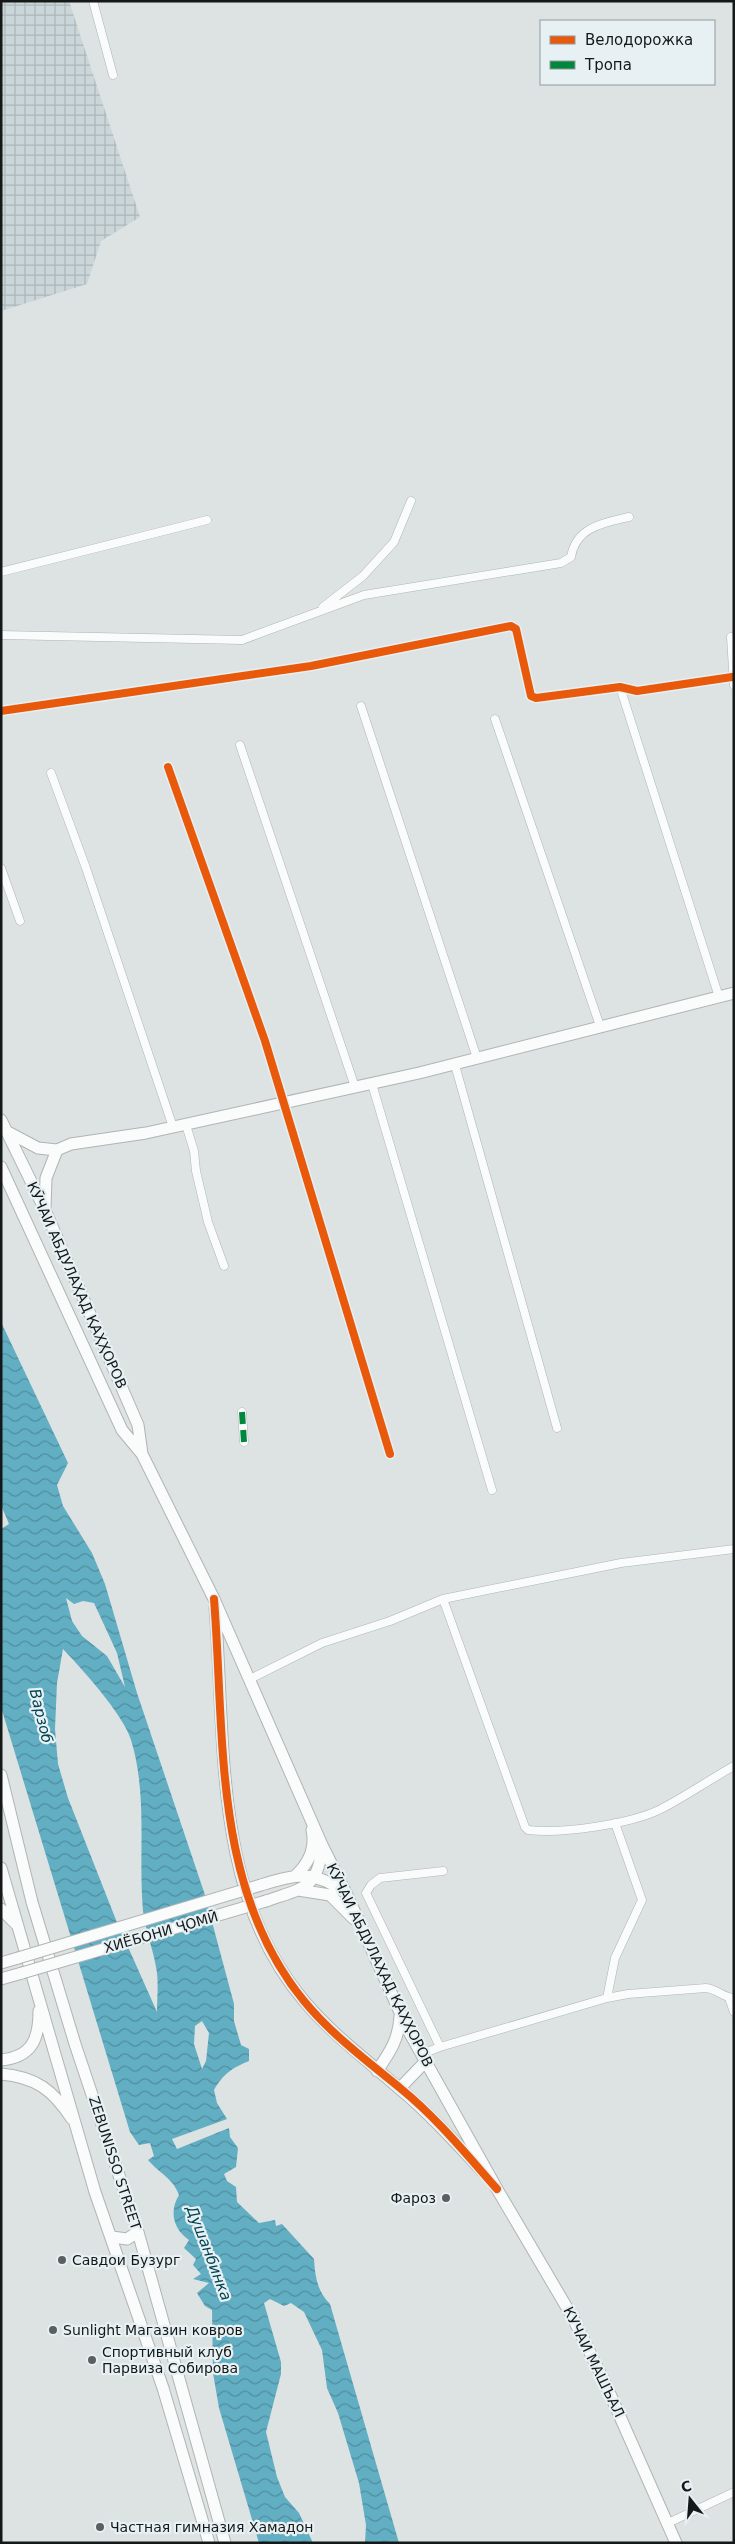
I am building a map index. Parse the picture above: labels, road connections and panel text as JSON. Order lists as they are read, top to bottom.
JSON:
{
  "streets": {
    "main road": [
      "КӮЧАИ АБДУЛАҲАД ҚАҲҲОРОВ",
      "ХИЁБОНИ ҶОМӢ",
      "ZEBUNISSO STREET",
      "КУЧАИ МАШЪАЛ"
    ]
  },
  "crossings": [
    ["КӮЧАИ АБДУЛАҲАД ҚАҲҲОРОВ", "ХИЁБОНИ ҶОМӢ"],
    ["КӮЧАИ АБДУЛАҲАД ҚАҲҲОРОВ", "КУЧАИ МАШЪАЛ"]
  ],
  "water": ["Варзоб", "Душанбинка"],
  "places": [
    "Фароз",
    "Савдои Бузург",
    "Sunlight Магазин ковров",
    "Спортивный клуб Парвиза Собирова",
    "Частная гимназия Хамадон"
  ],
  "legend": ["Велодорожка", "Тропа"],
  "north": "top"
}
